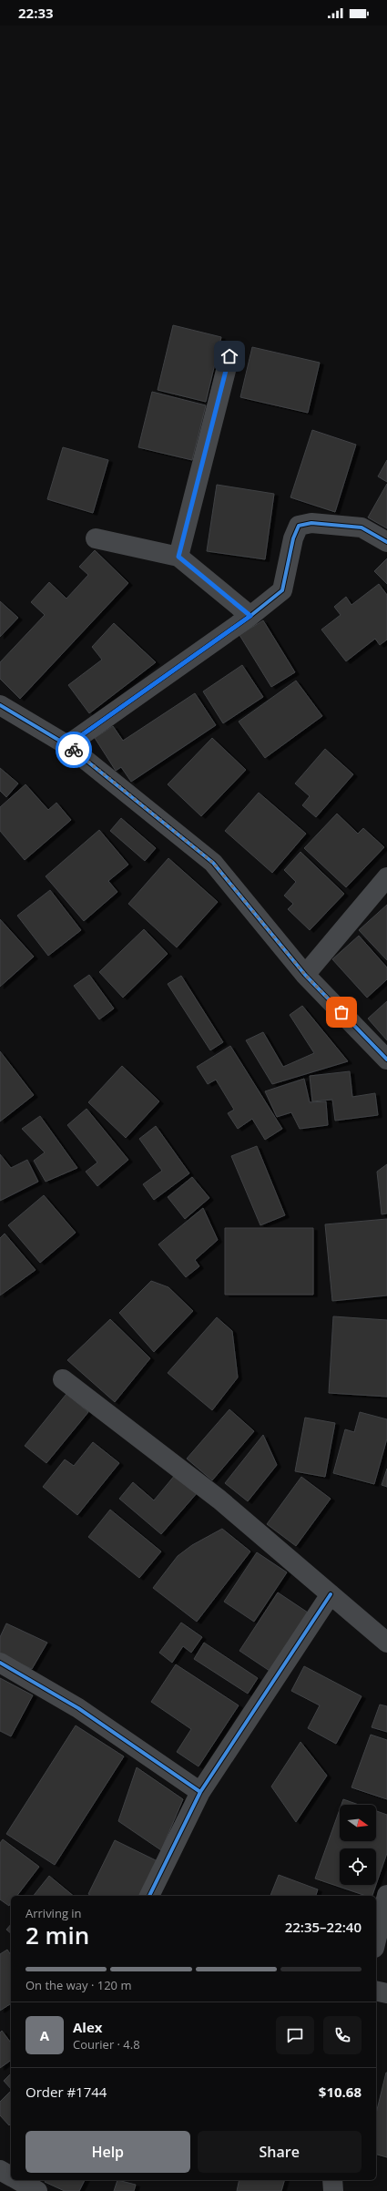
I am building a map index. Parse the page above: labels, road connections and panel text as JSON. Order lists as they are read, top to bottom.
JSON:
{
  "north": "right",
  "page": {
    "status": "22:33",
    "heading": ["2 min", "Arriving in", "22:35–22:40"],
    "panel": [
      "Alex",
      "Courier · 4.8",
      "Order #1744",
      "$10.68"
    ],
    "bar": "On the way · 120 m",
    "round": "A",
    "buttons": ["Help", "Share"]
  }
}
